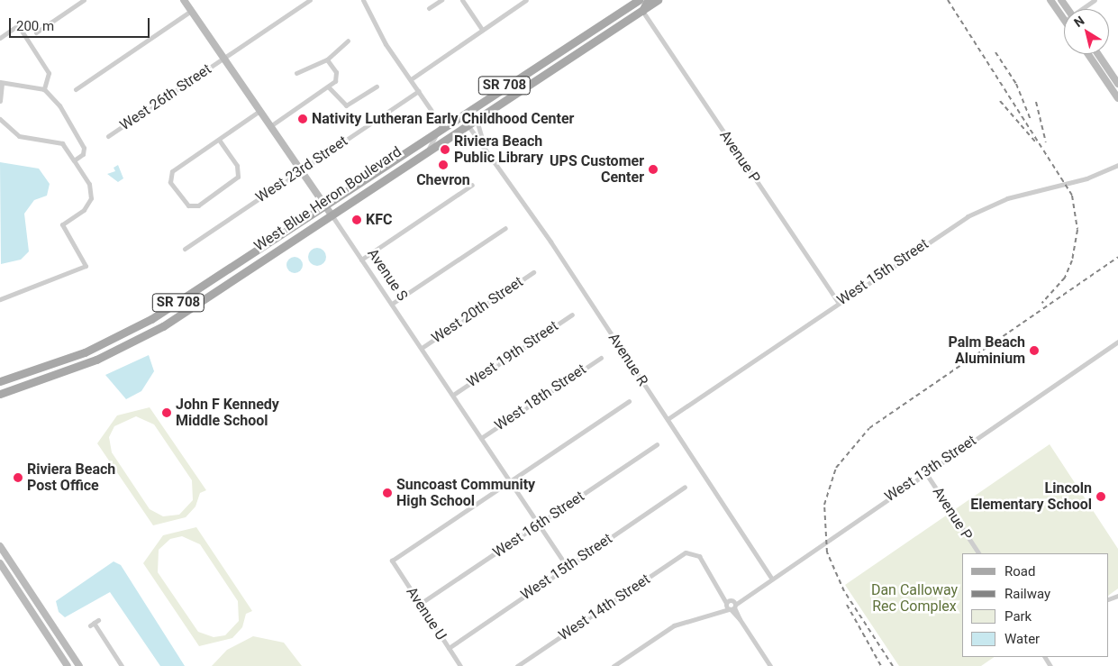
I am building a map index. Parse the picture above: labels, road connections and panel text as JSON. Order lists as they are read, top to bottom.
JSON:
{
  "streets": {
    "main road": ["SR 708", "West Blue Heron Boulevard"],
    "street": [
      "West 26th Street",
      "Avenue P",
      "West 23rd Street",
      "West 15th Street",
      "Avenue S",
      "West 20th Street",
      "West 19th Street",
      "Avenue R",
      "West 18th Street",
      "West 13th Street",
      "West 16th Street",
      "West 14th Street",
      "Avenue U"
    ]
  },
  "crossings": [
    ["West 26th Street", "Avenue S"],
    ["Avenue P", "West Blue Heron Boulevard"],
    ["Avenue P", "West 15th Street"],
    ["Avenue P", "West 13th Street"],
    ["West 23rd Street", "Avenue S"],
    ["West Blue Heron Boulevard", "Avenue S"],
    ["West Blue Heron Boulevard", "Avenue R"],
    ["West 15th Street", "Avenue S"],
    ["West 15th Street", "Avenue R"],
    ["West 15th Street", "Avenue U"],
    ["Avenue S", "West 20th Street"],
    ["Avenue S", "West 19th Street"],
    ["Avenue S", "West 18th Street"],
    ["Avenue S", "West 16th Street"],
    ["Avenue S", "Avenue U"],
    ["Avenue R", "West 13th Street"],
    ["West 13th Street", "West 14th Street"],
    ["West 16th Street", "Avenue U"]
  ],
  "parks": ["Dan Calloway Rec Complex"],
  "places": [
    "Nativity Lutheran Early Childhood Center",
    "Riviera Beach Public Library",
    "Chevron",
    "UPS Customer Center",
    "KFC",
    "Palm Beach Aluminium",
    "John F Kennedy Middle School",
    "Riviera Beach Post Office",
    "Suncoast Community High School",
    "Lincoln Elementary School"
  ],
  "legend": [
    "Road",
    "Railway",
    "Park",
    "Water"
  ],
  "scale_bar": "200 m",
  "north": "top left"
}
